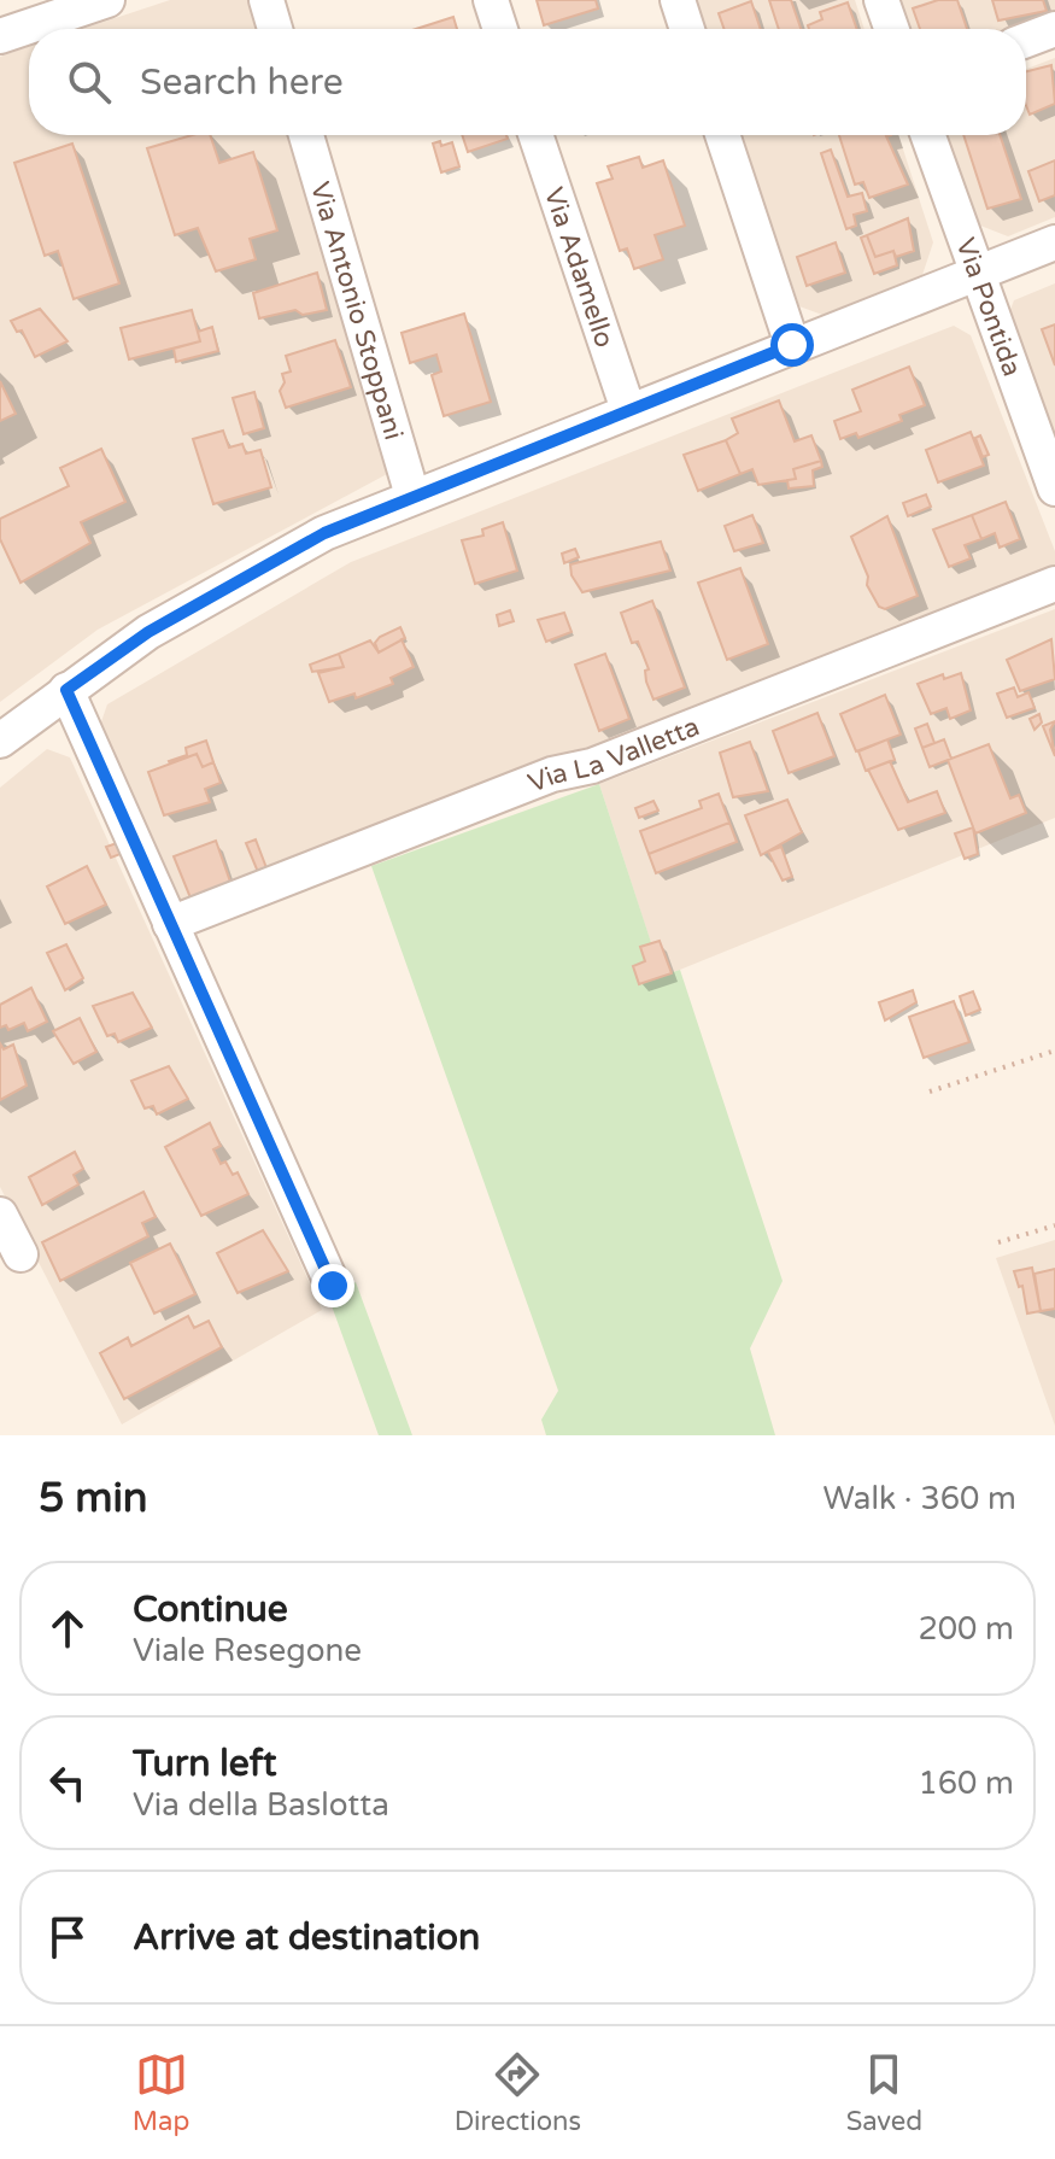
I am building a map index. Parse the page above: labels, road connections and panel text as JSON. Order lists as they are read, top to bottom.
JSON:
{
  "streets": {
    "street": [
      "Via Adamello",
      "Via Pontida",
      "Via Antonio Stoppani",
      "Via La Valletta"
    ]
  },
  "page": {
    "search": "Search here",
    "heading": ["5 min", "Walk · 360 m"],
    "list": [
      ["Continue", "Viale Resegone", "200 m"],
      ["Turn left", "Via della Baslotta", "160 m"],
      "Arrive at destination"
    ],
    "nav": ["Map", "Directions", "Saved"]
  }
}
